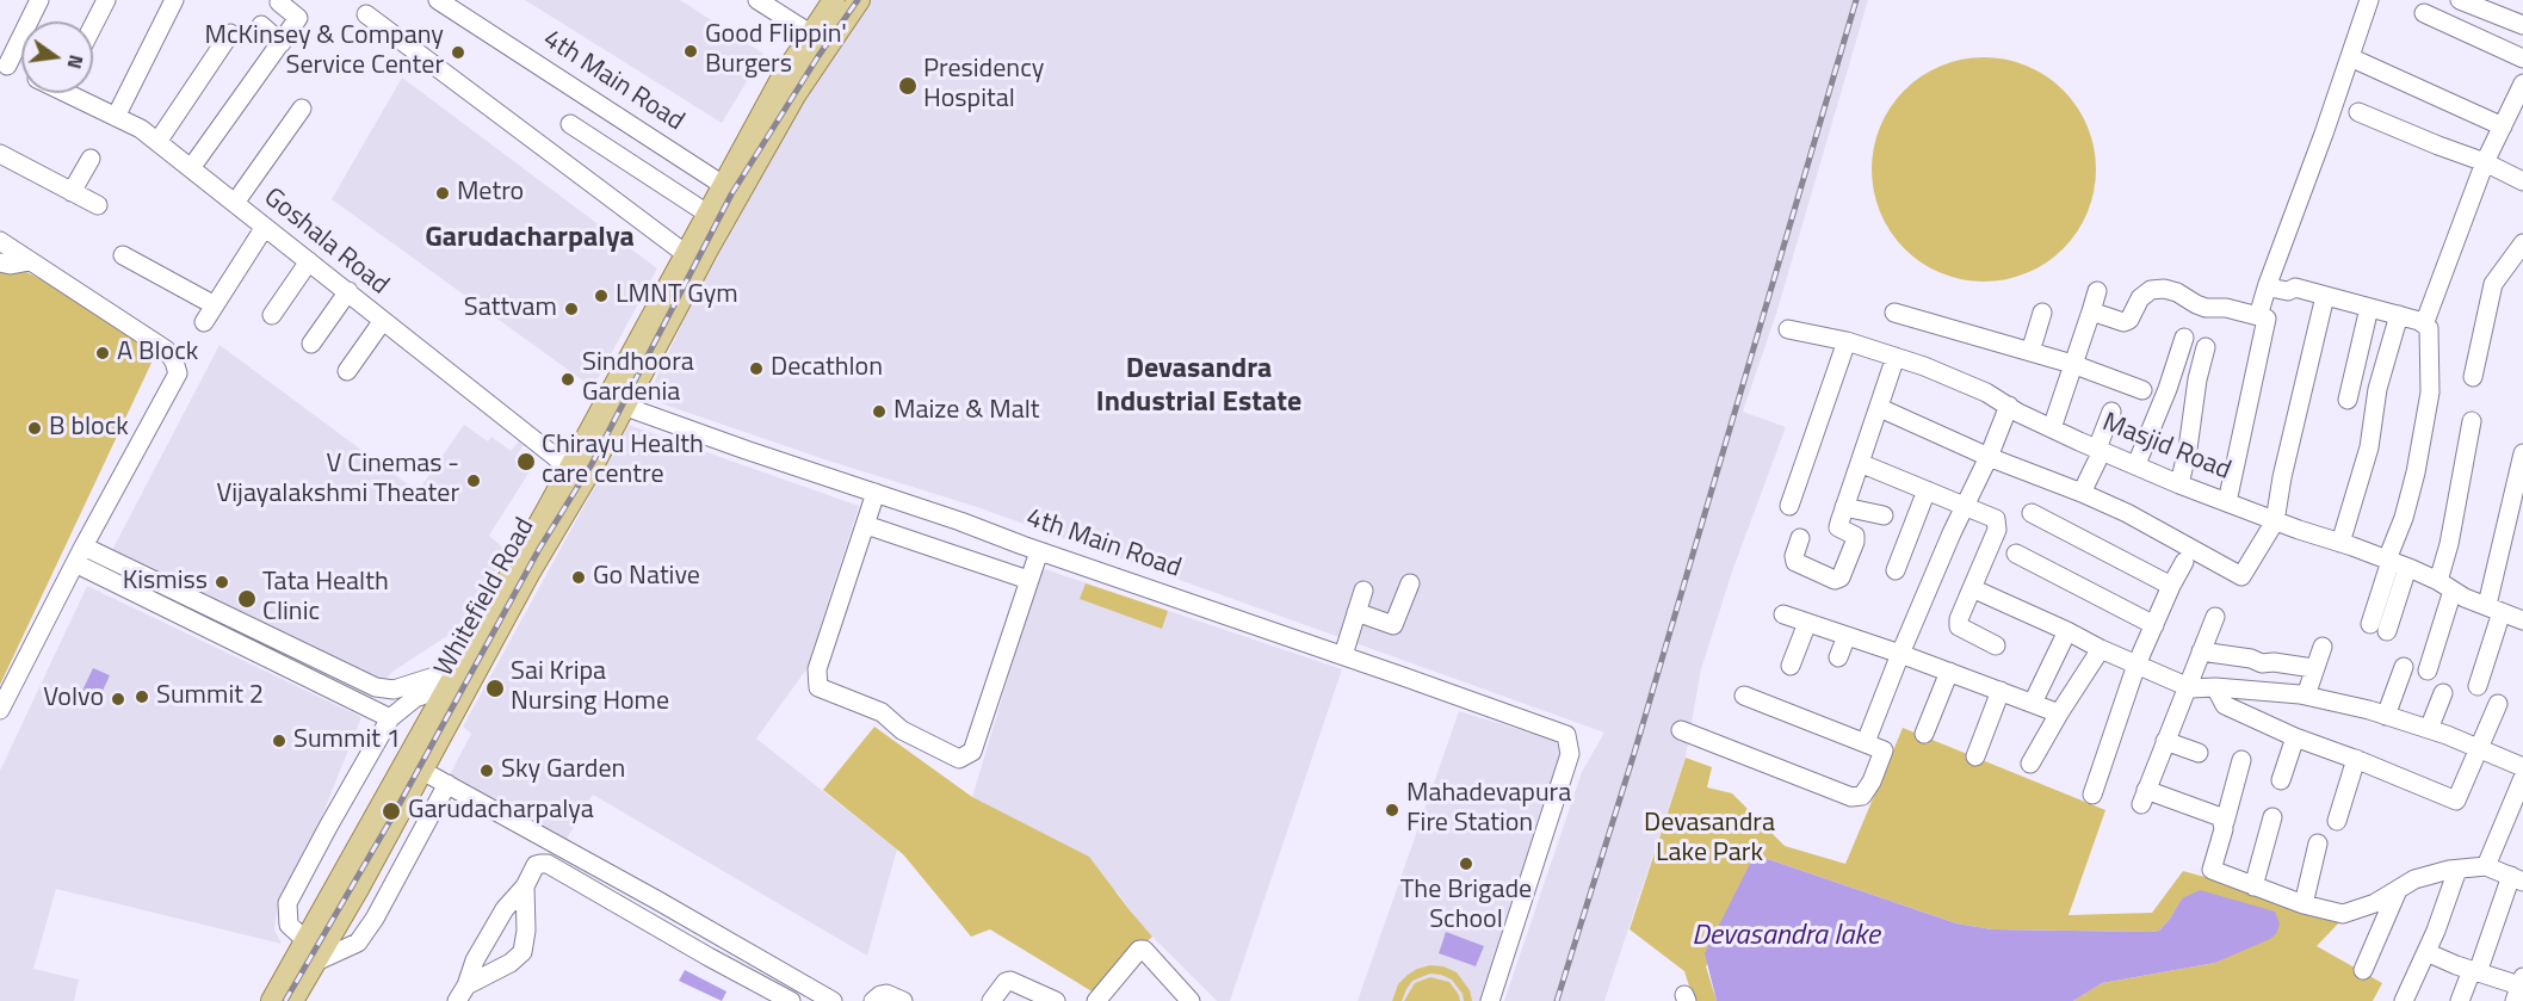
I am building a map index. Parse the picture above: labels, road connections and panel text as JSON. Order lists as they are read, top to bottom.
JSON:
{
  "streets": {
    "main road": ["Whitefield Road"],
    "street": ["4th Main Road", "Goshala Road", "Masjid Road"]
  },
  "crossings": [
    ["4th Main Road", "Whitefield Road"],
    ["Goshala Road", "Whitefield Road"]
  ],
  "districts": ["Garudacharpalya", "Devasandra Industrial Estate"],
  "water": ["Devasandra lake"],
  "parks": ["Devasandra Lake Park"],
  "places": [
    "Good Flippin' Burgers",
    "McKinsey & Company Service Center",
    "Presidency Hospital",
    "Metro",
    "LMNT Gym",
    "Sattvam",
    "A Block",
    "Decathlon",
    "Sindhoora Gardenia",
    "Maize & Malt",
    "B block",
    "Chirayu Health care centre",
    "V Cinemas - Vijayalakshmi Theater",
    "Go Native",
    "Kismiss",
    "Tata Health Clinic",
    "Sai Kripa Nursing Home",
    "Summit 2",
    "Volvo",
    "Summit 1",
    "Sky Garden",
    "Mahadevapura Fire Station",
    "Garudacharpalya",
    "The Brigade School"
  ],
  "north": "right"
}
